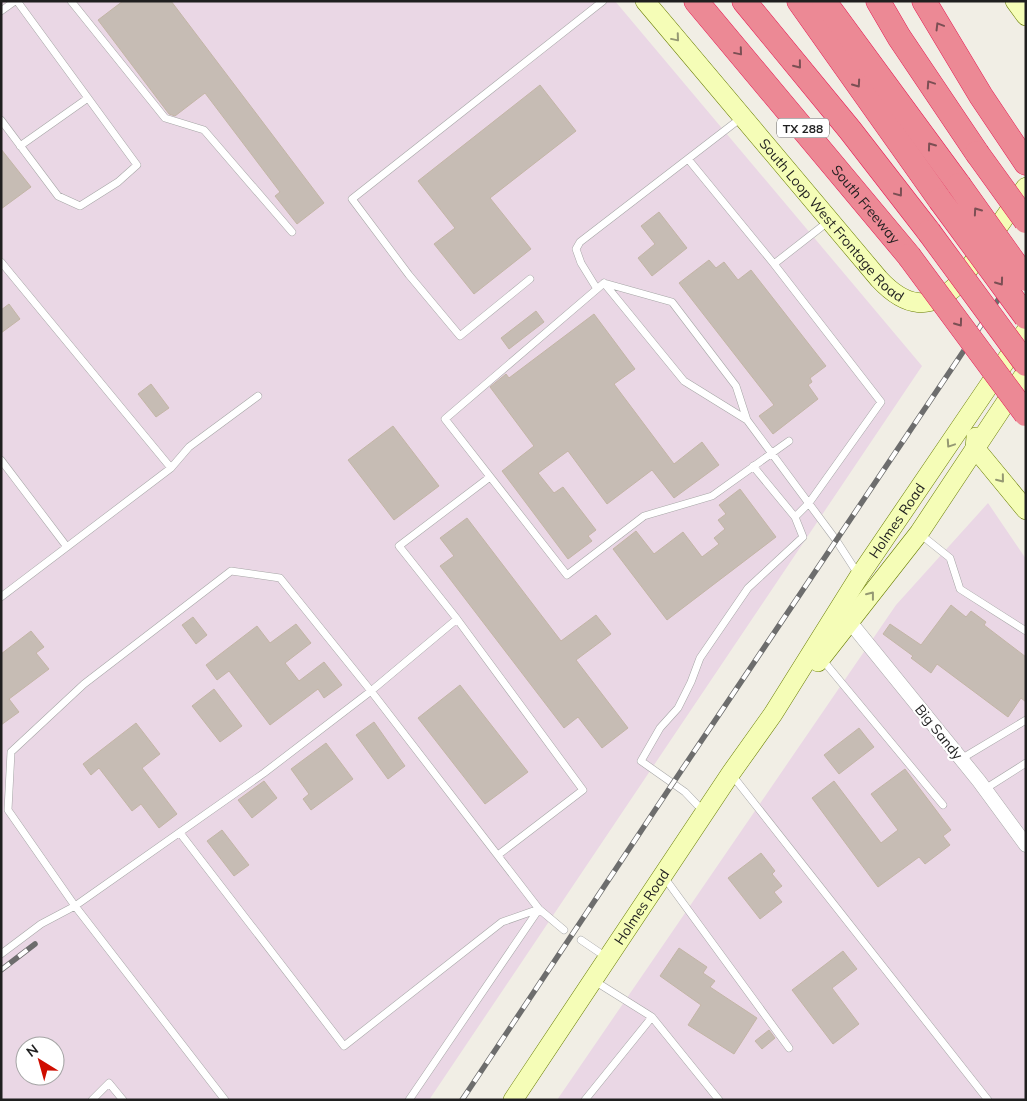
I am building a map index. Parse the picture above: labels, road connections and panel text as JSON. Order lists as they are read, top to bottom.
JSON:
{
  "streets": {
    "highway": ["TX 288", "South Freeway"],
    "main road": ["South Loop West Frontage Road", "Holmes Road"],
    "street": ["Big Sandy"]
  },
  "crossings": [
    ["Holmes Road", "Big Sandy"]
  ],
  "north": "top left"
}
